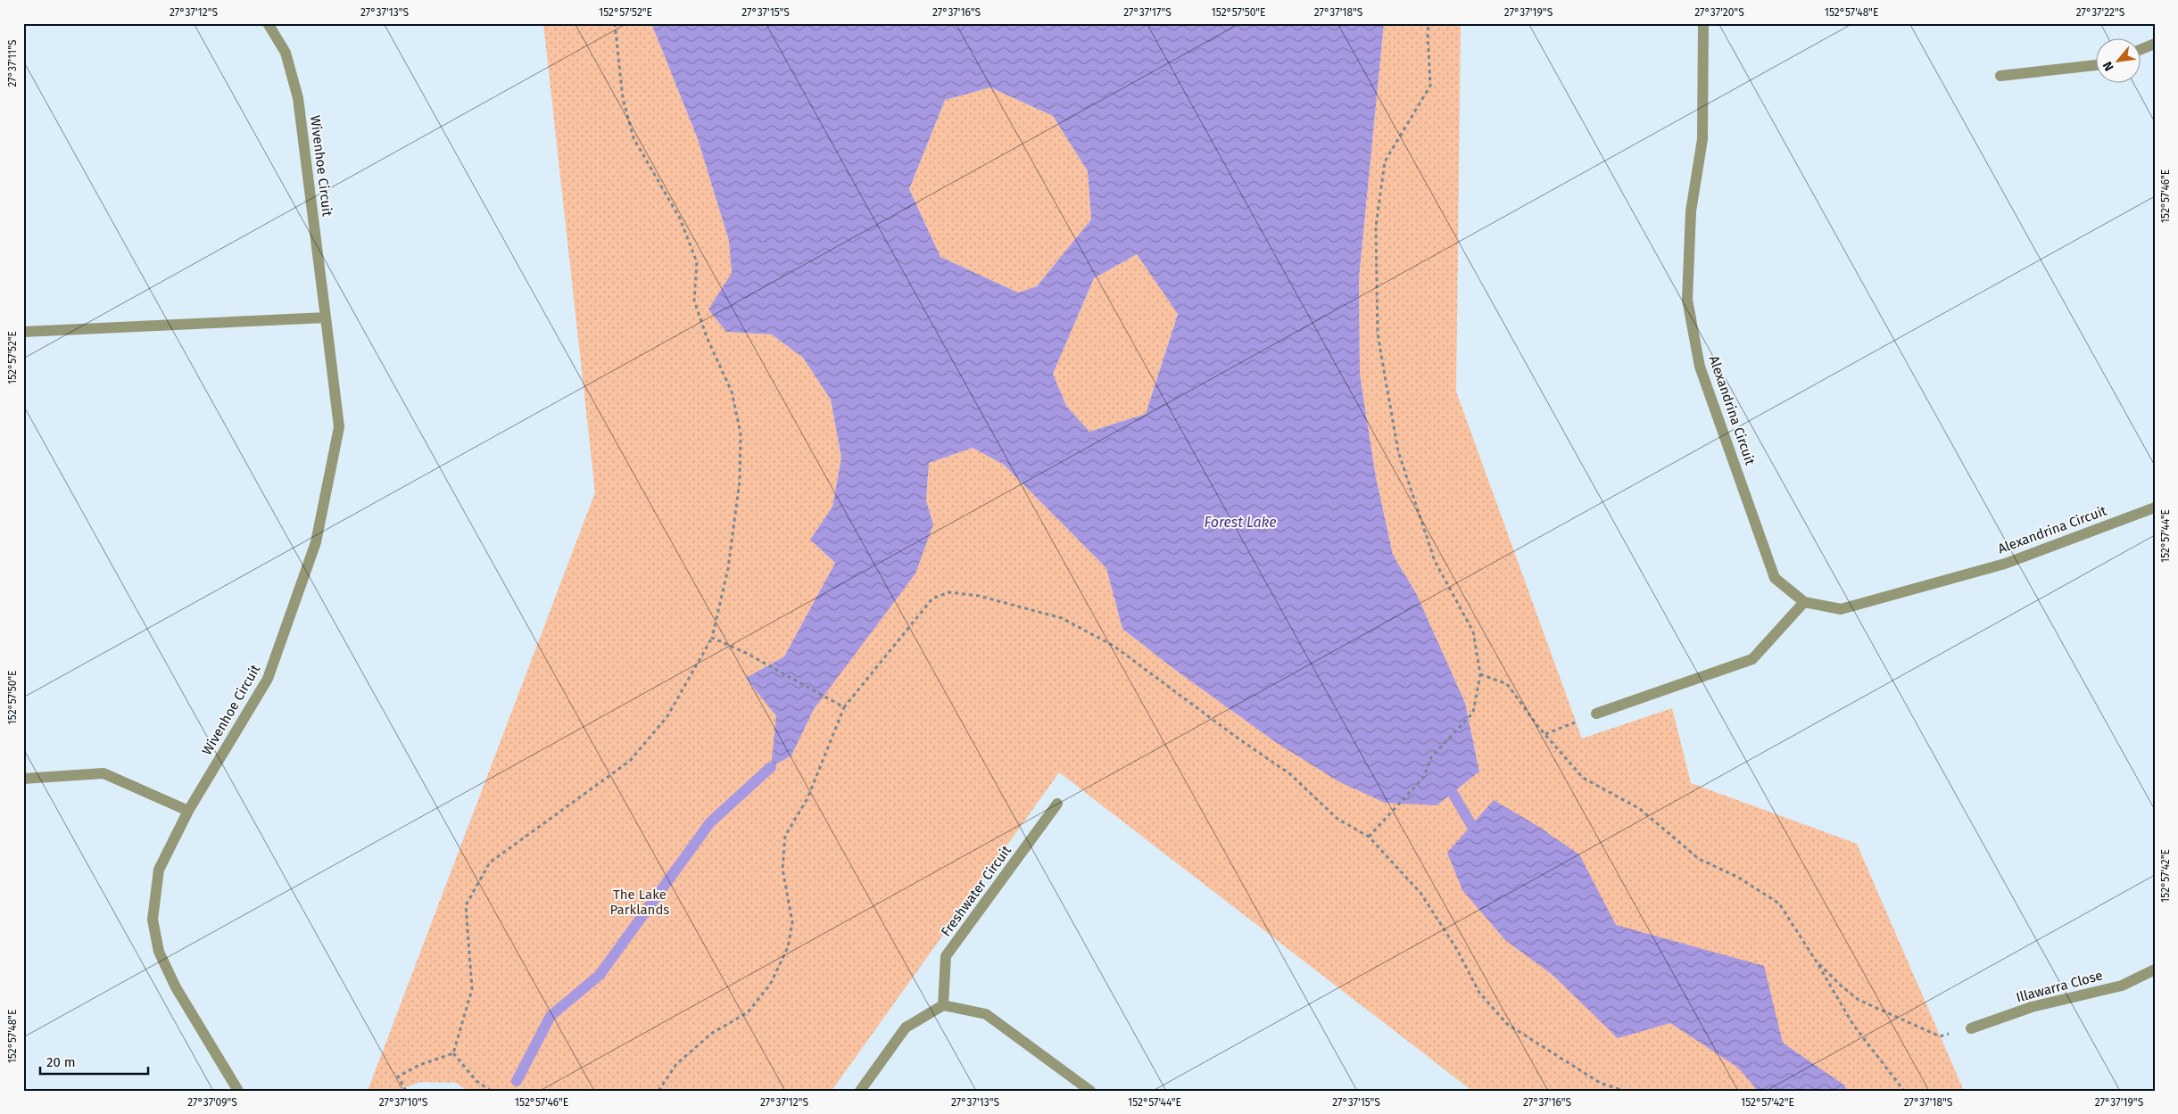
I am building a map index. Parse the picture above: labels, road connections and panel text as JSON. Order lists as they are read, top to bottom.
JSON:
{
  "streets": {
    "street": [
      "Wivenhoe Circuit",
      "Alexandrina Circuit",
      "Freshwater Circuit",
      "Illawarra Close"
    ]
  },
  "water": ["Forest Lake"],
  "parks": ["The Lake Parklands"],
  "scale_bar": "20 m",
  "north": "bottom left",
  "coordinates": [
    "27°37'12\"S",
    "27°37'13\"S",
    "152°57'52\"E",
    "27°37'15\"S",
    "27°37'16\"S",
    "27°37'17\"S",
    "152°57'50\"E",
    "27°37'18\"S",
    "27°37'19\"S",
    "27°37'20\"S",
    "152°57'48\"E",
    "27°37'22\"S",
    "27°37'11\"S",
    "152°57'46\"E",
    "152°57'44\"E",
    "152°57'42\"E",
    "27°37'09\"S",
    "27°37'10\"S"
  ]
}
